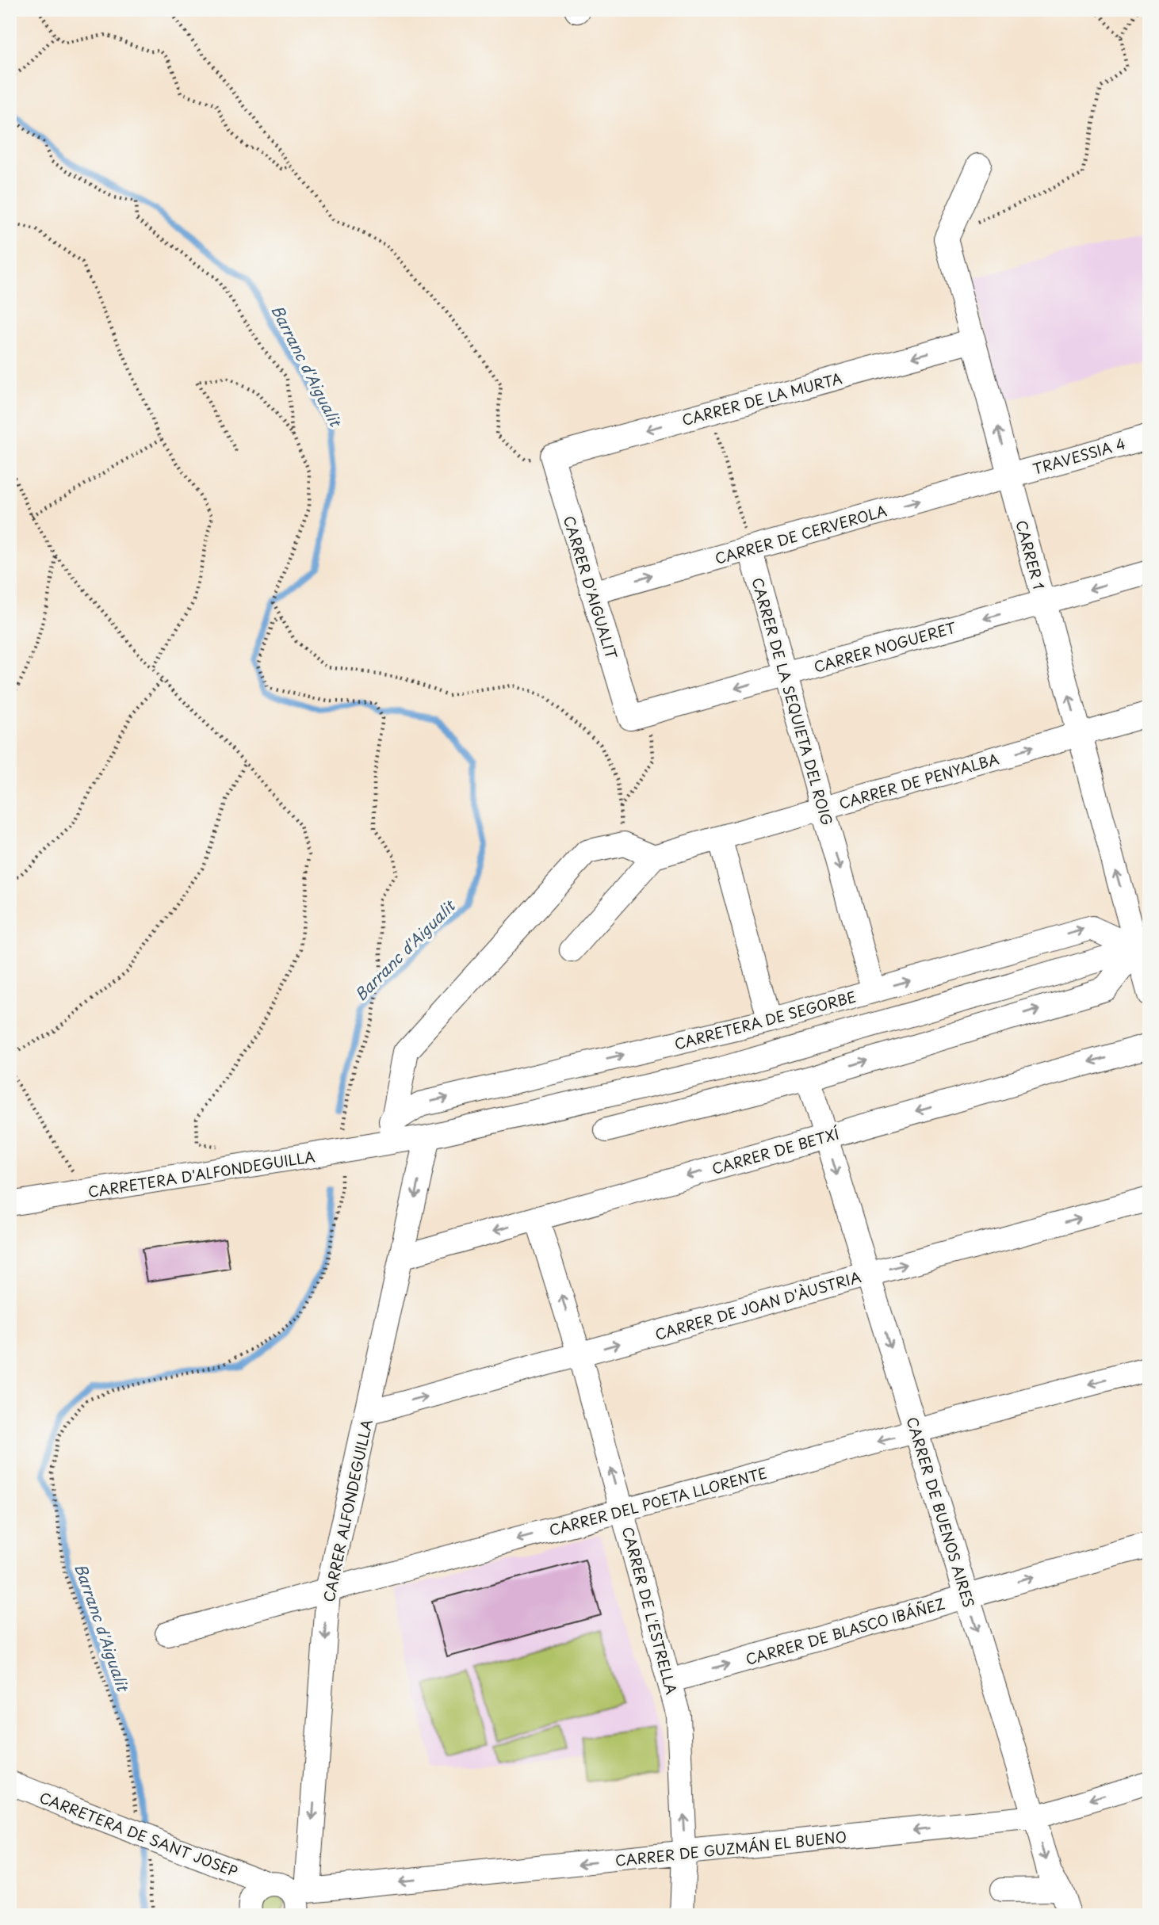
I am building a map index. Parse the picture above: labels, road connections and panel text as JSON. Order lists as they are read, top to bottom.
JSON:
{
  "streets": {
    "street": [
      "CARRER DE LA MURTA",
      "TRAVESSIA 4",
      "CARRER DE CERVEROLA",
      "CARRER 1",
      "CARRER D'AIGUALIT",
      "CARRER NOGUERET",
      "CARRER DE LA SEQUIETA DEL ROIG",
      "CARRER DE PENYALBA",
      "CARRETERA DE SEGORBE",
      "CARRER DE BETXÍ",
      "CARRETERA D'ALFONDEGUILLA",
      "CARRER DE JOAN D'ÀUSTRIA",
      "CARRER DEL POETA LLORENTE",
      "CARRER ALFONDEGUILLA",
      "CARRER DE BUENOS AIRES",
      "CARRER DE L'ESTRELLA",
      "CARRER DE BLASCO IBÁÑEZ",
      "CARRETERA DE SANT JOSEP",
      "CARRER DE GUZMÁN EL BUENO"
    ]
  },
  "crossings": [
    ["CARRER DE LA MURTA", "CARRER 1"],
    ["CARRER DE LA MURTA", "CARRER D'AIGUALIT"],
    ["TRAVESSIA 4", "CARRER DE CERVEROLA"],
    ["TRAVESSIA 4", "CARRER 1"],
    ["CARRER DE CERVEROLA", "CARRER 1"],
    ["CARRER DE CERVEROLA", "CARRER D'AIGUALIT"],
    ["CARRER DE CERVEROLA", "CARRER DE LA SEQUIETA DEL ROIG"],
    ["CARRER 1", "CARRER NOGUERET"],
    ["CARRER 1", "CARRER DE PENYALBA"],
    ["CARRER 1", "CARRETERA DE SEGORBE"],
    ["CARRER D'AIGUALIT", "CARRER NOGUERET"],
    ["CARRER NOGUERET", "CARRER DE LA SEQUIETA DEL ROIG"],
    ["CARRER DE LA SEQUIETA DEL ROIG", "CARRER DE PENYALBA"],
    ["CARRER DE LA SEQUIETA DEL ROIG", "CARRETERA DE SEGORBE"],
    ["CARRETERA DE SEGORBE", "CARRETERA D'ALFONDEGUILLA"],
    ["CARRER DE BETXÍ", "CARRER ALFONDEGUILLA"],
    ["CARRER DE BETXÍ", "CARRER DE BUENOS AIRES"],
    ["CARRER DE BETXÍ", "CARRER DE L'ESTRELLA"],
    ["CARRER DE JOAN D'ÀUSTRIA", "CARRER ALFONDEGUILLA"],
    ["CARRER DE JOAN D'ÀUSTRIA", "CARRER DE BUENOS AIRES"],
    ["CARRER DE JOAN D'ÀUSTRIA", "CARRER DE L'ESTRELLA"],
    ["CARRER DEL POETA LLORENTE", "CARRER ALFONDEGUILLA"],
    ["CARRER DEL POETA LLORENTE", "CARRER DE BUENOS AIRES"],
    ["CARRER DEL POETA LLORENTE", "CARRER DE L'ESTRELLA"],
    ["CARRER ALFONDEGUILLA", "CARRETERA DE SANT JOSEP"],
    ["CARRER ALFONDEGUILLA", "CARRER DE GUZMÁN EL BUENO"],
    ["CARRER DE BUENOS AIRES", "CARRER DE BLASCO IBÁÑEZ"],
    ["CARRER DE BUENOS AIRES", "CARRER DE GUZMÁN EL BUENO"],
    ["CARRER DE L'ESTRELLA", "CARRER DE BLASCO IBÁÑEZ"],
    ["CARRER DE L'ESTRELLA", "CARRER DE GUZMÁN EL BUENO"],
    ["CARRETERA DE SANT JOSEP", "CARRER DE GUZMÁN EL BUENO"]
  ],
  "one_way": [
    "CARRER DE LA MURTA",
    "CARRER DE CERVEROLA",
    "CARRER 1",
    "CARRER NOGUERET",
    "CARRER DE PENYALBA",
    "CARRER DEL POETA LLORENTE",
    "CARRER ALFONDEGUILLA",
    "CARRER DE BUENOS AIRES",
    "CARRER DE L'ESTRELLA",
    "CARRER DE BLASCO IBÁÑEZ",
    "CARRER DE GUZMÁN EL BUENO"
  ],
  "water": ["Barranc d'Aigualit"]
}
